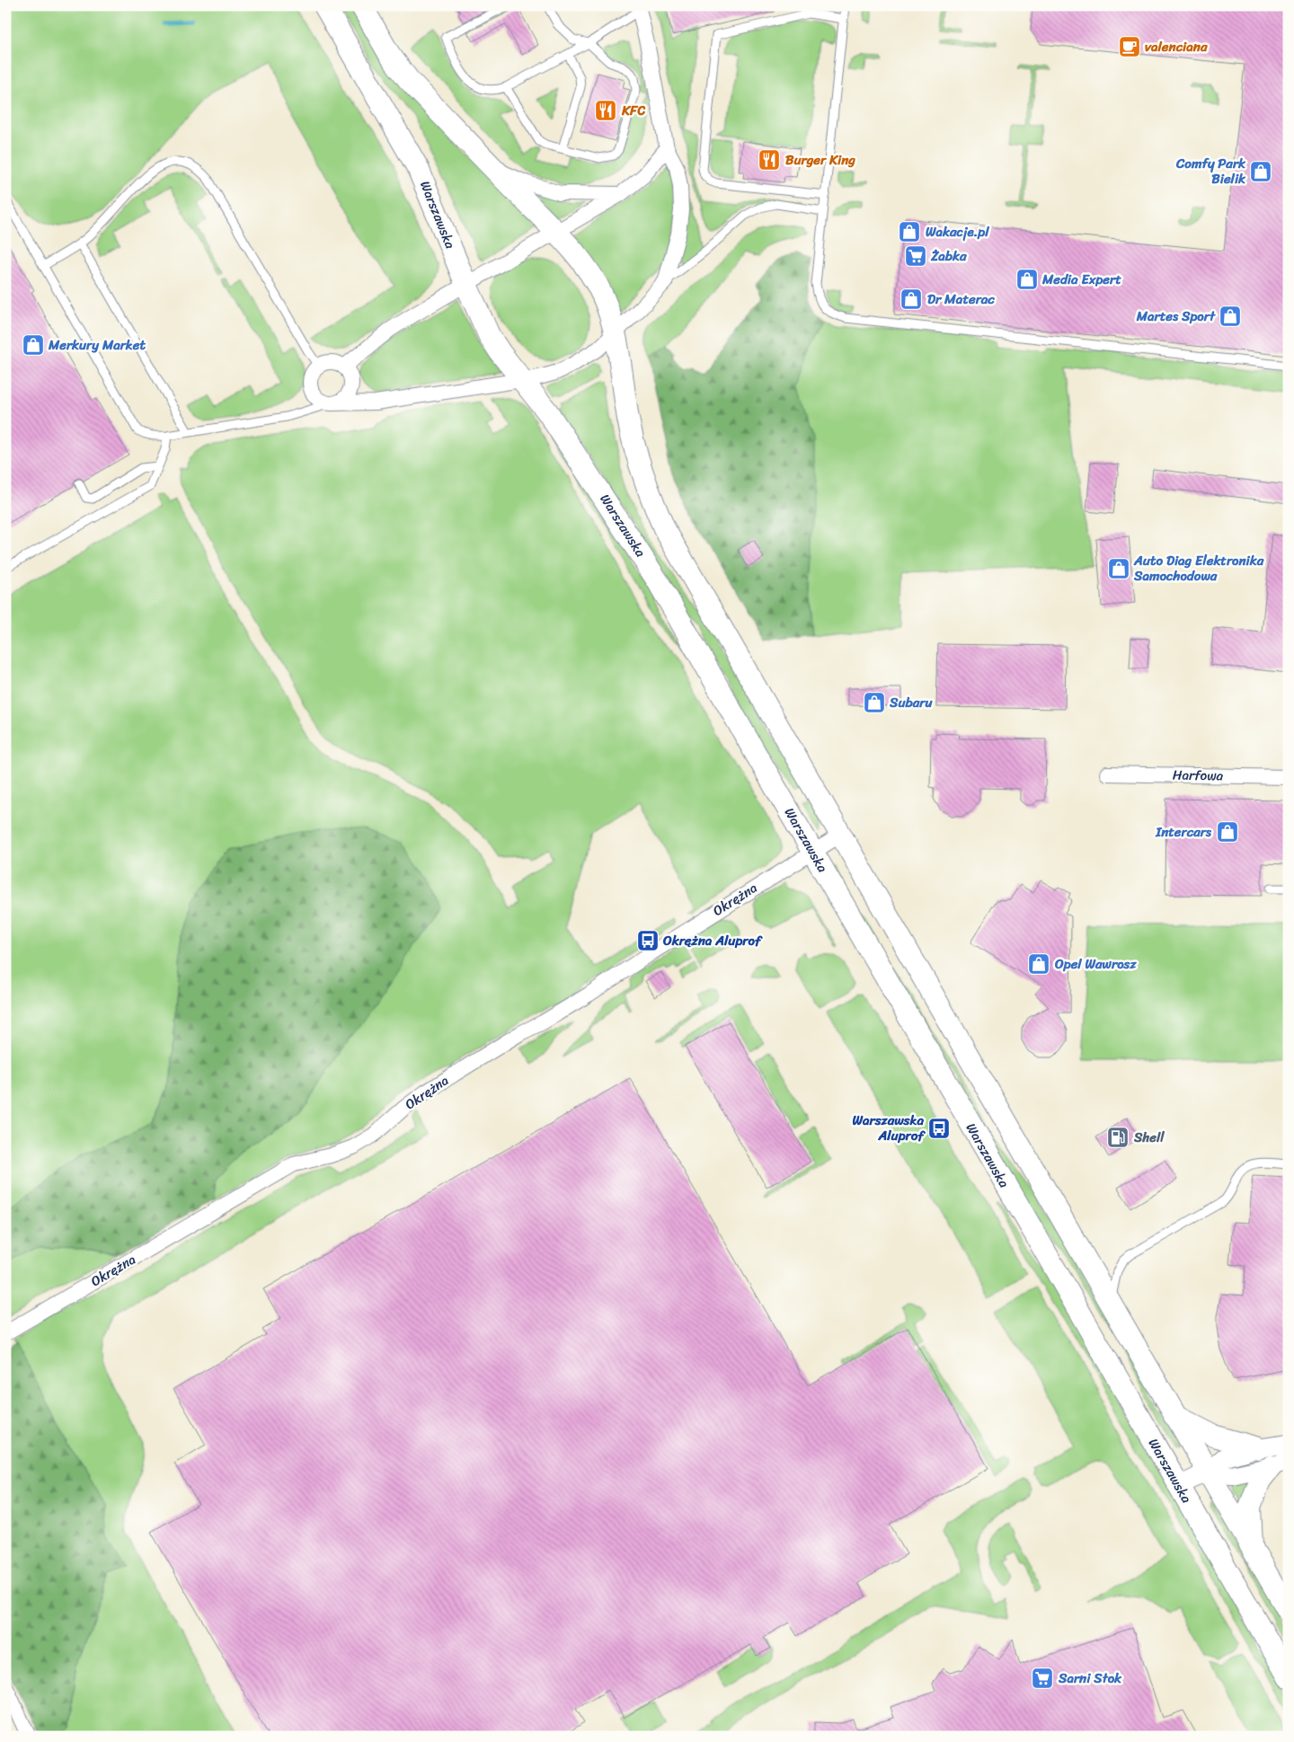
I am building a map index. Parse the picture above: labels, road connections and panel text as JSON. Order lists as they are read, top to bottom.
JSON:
{
  "streets": {
    "main road": ["Warszawska"],
    "street": ["Harfowa", "Okrężna"]
  },
  "crossings": [
    ["Warszawska", "Okrężna"]
  ],
  "places": {
    "cafe": ["valenciana"],
    "restaurant": ["KFC", "Burger King"],
    "shop": [
      "Comfy Park Bielik",
      "Wakacje.pl",
      "Media Expert",
      "Dr Materac",
      "Martes Sport",
      "Merkury Market",
      "Auto Diag Elektronika Samochodowa",
      "Subaru",
      "Intercars",
      "Opel Wawrosz"
    ],
    "supermarket": ["Żabka", "Sarni Stok"],
    "bus stop": ["Okrężna Aluprof", "Warszawska Aluprof"],
    "fuel station": ["Shell"]
  }
}
